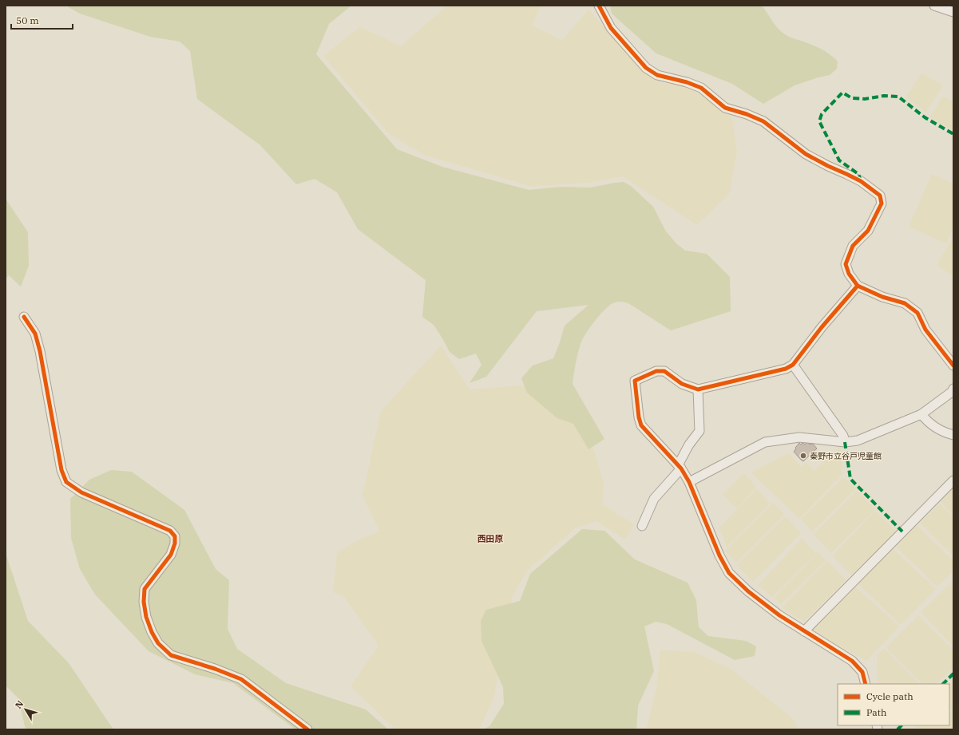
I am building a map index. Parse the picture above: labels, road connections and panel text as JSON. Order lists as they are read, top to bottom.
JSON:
{
  "districts": ["西田原"],
  "places": ["秦野市立谷戸児童館"],
  "legend": ["Cycle path", "Path"],
  "scale_bar": "50 m",
  "north": "top left"
}
